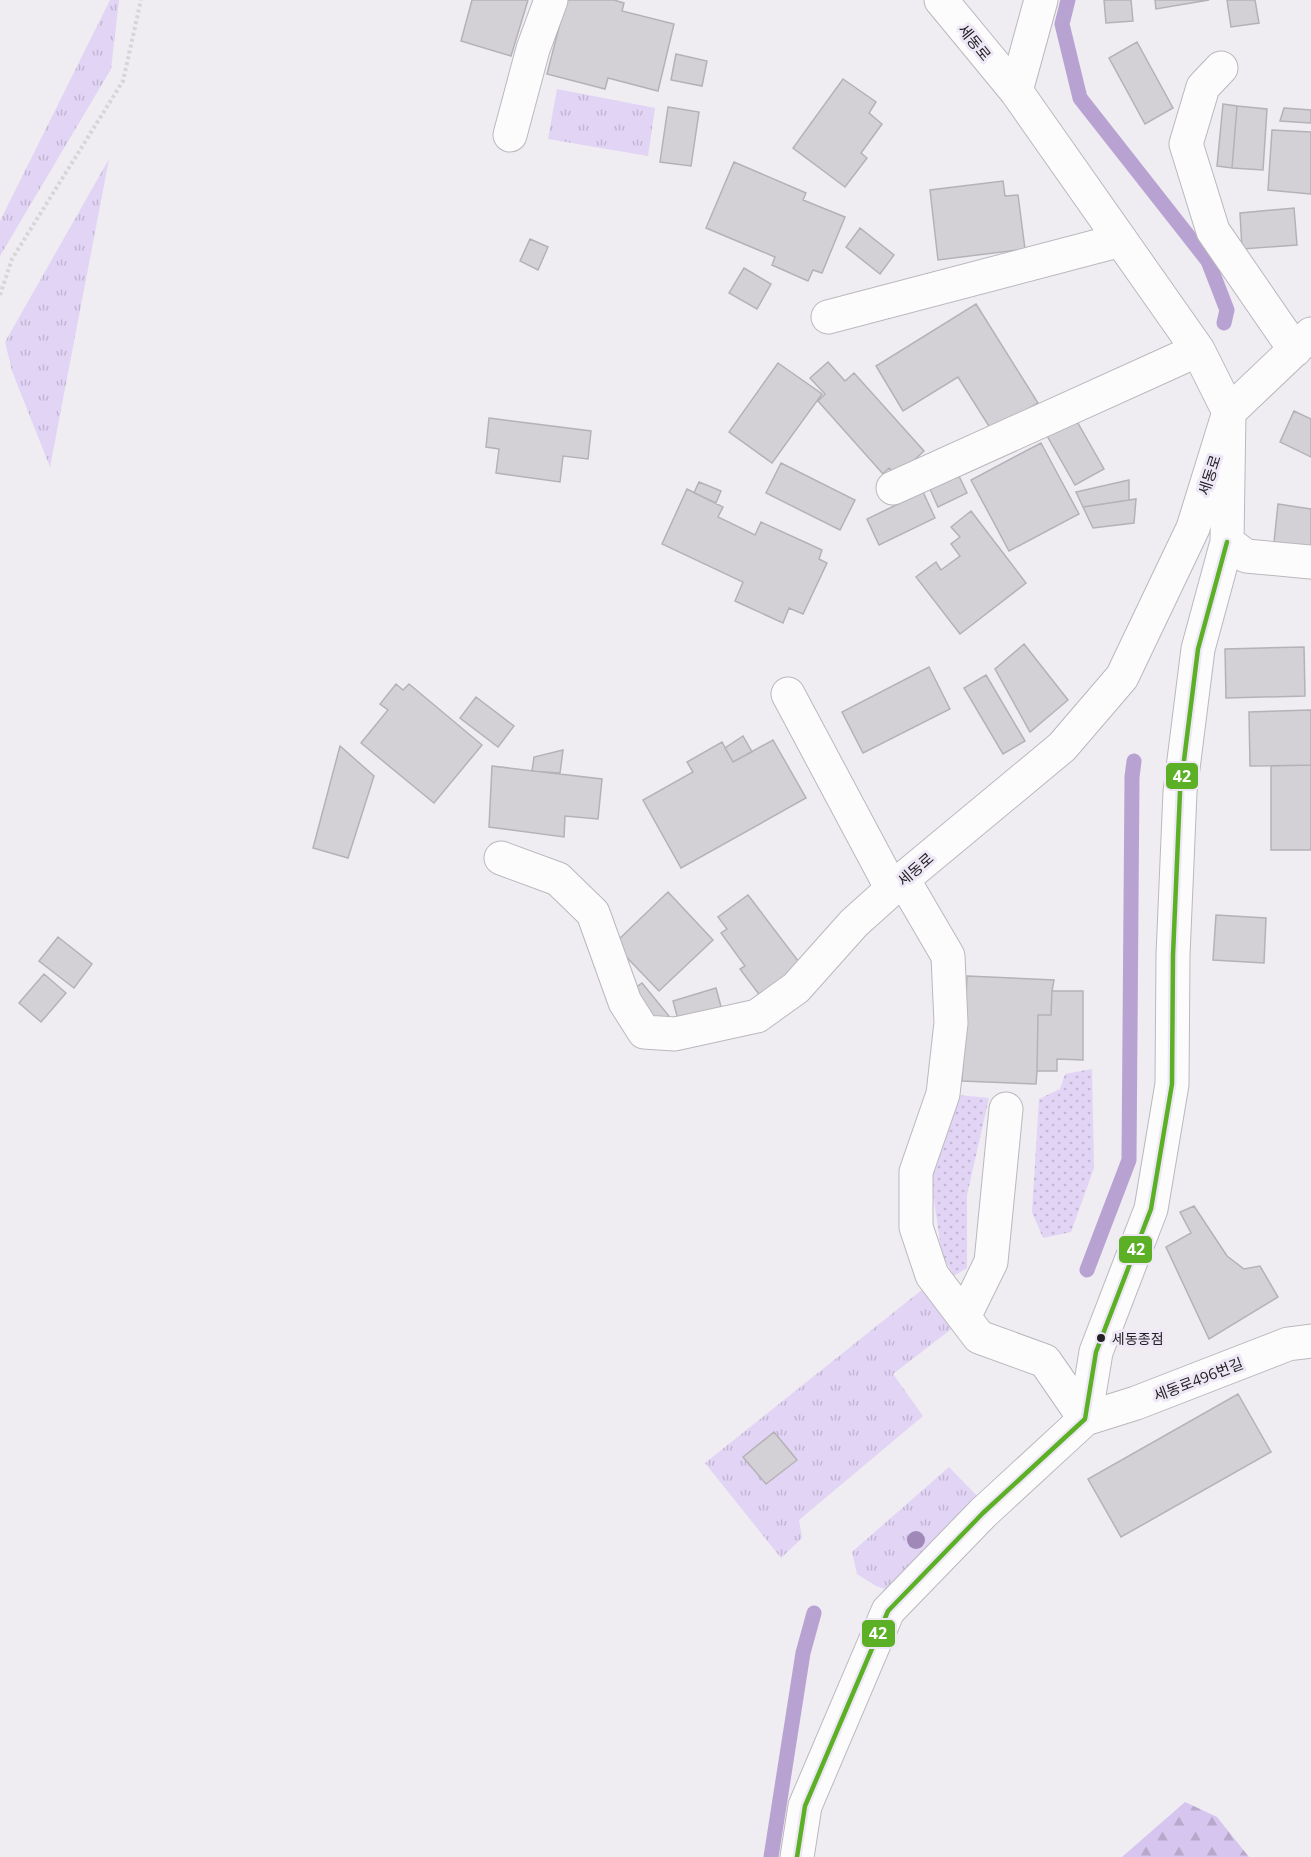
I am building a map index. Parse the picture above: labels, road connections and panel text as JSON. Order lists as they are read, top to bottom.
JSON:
{
  "streets": {
    "street": ["세동로", "세동로496번길"]
  },
  "crossings": [
    ["세동로", "세동로496번길"]
  ],
  "places": ["세동종점"],
  "lines": ["transit line 42"]
}
